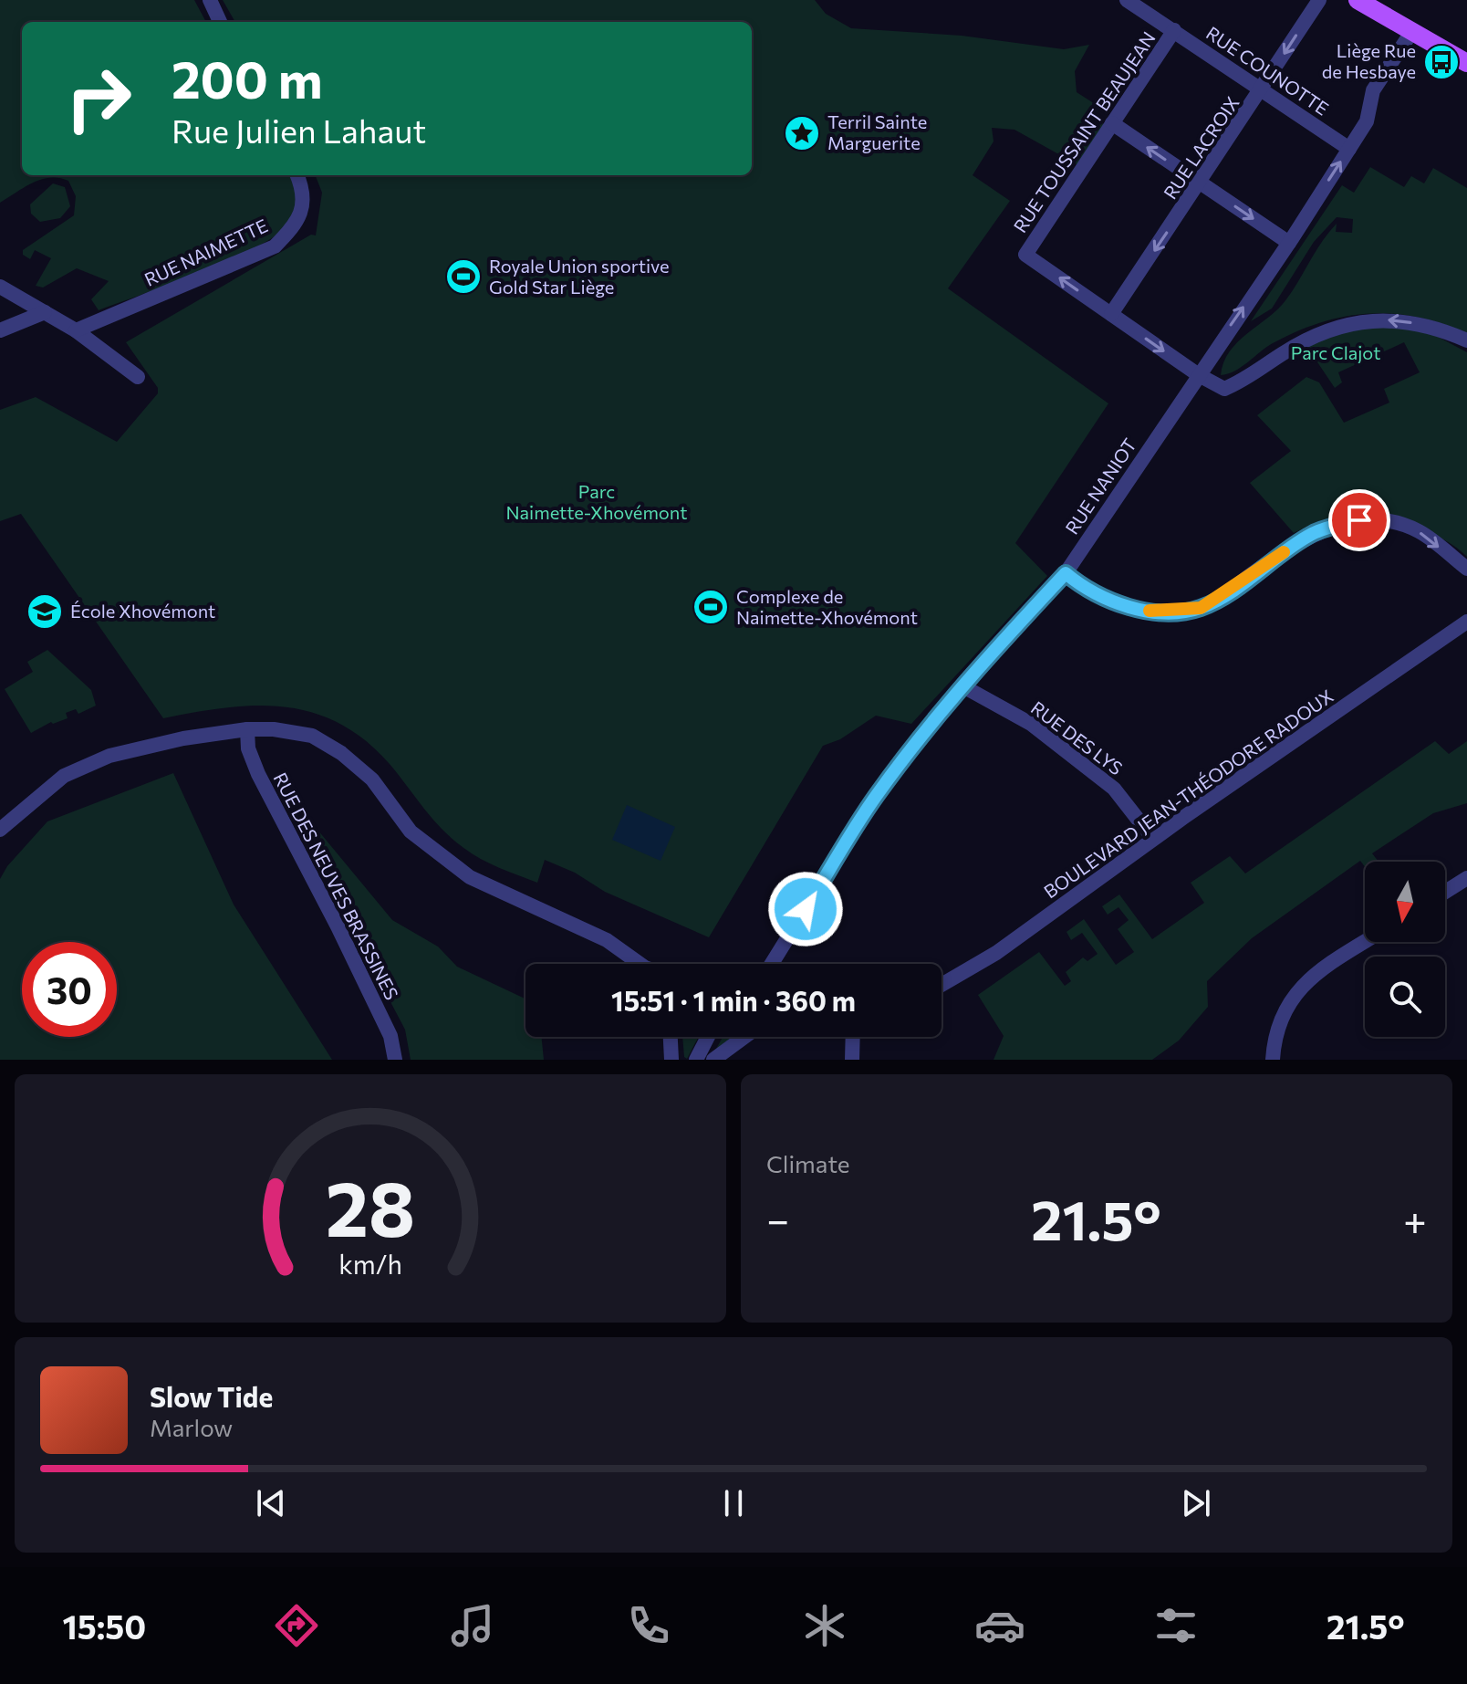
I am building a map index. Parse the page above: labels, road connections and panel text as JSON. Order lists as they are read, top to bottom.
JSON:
{
  "streets": {
    "street": [
      "RUE COUNOTTE",
      "RUE TOUSSAINT BEAUJEAN",
      "RUE LACROIX",
      "RUE NAIMETTE",
      "RUE NANIOT",
      "RUE DES LYS",
      "BOULEVARD JEAN-THÉODORE RADOUX",
      "RUE DES NEUVES BRASSINES"
    ]
  },
  "crossings": [
    ["RUE COUNOTTE", "RUE TOUSSAINT BEAUJEAN"],
    ["RUE COUNOTTE", "RUE LACROIX"],
    ["RUE COUNOTTE", "RUE NANIOT"],
    ["RUE TOUSSAINT BEAUJEAN", "RUE LACROIX"],
    ["RUE NANIOT", "RUE DES LYS"],
    ["RUE DES LYS", "BOULEVARD JEAN-THÉODORE RADOUX"]
  ],
  "one_way": ["RUE LACROIX"],
  "parks": ["Parc Clajot", "Parc Naimette-Xhovémont"],
  "places": {
    "bus stop": ["Liège Rue de Hesbaye"],
    "place": ["Terril Sainte Marguerite"],
    "sports": ["Royale Union sportive Gold Star Liège", "Complexe de Naimette-Xhovémont"],
    "school or university": ["École Xhovémont"]
  },
  "north": "bottom",
  "page": {
    "turn": ["200 m", "Rue Julien Lahaut"],
    "limit": "30",
    "trip": "15:51 · 1 min · 360 m",
    "tile": "Climate",
    "heat": ["−", "21.5°", "+"],
    "song": ["Slow Tide", "Marlow"],
    "tabs": ["15:50", "21.5°"],
    "gauge": ["28", "km/h"]
  }
}
